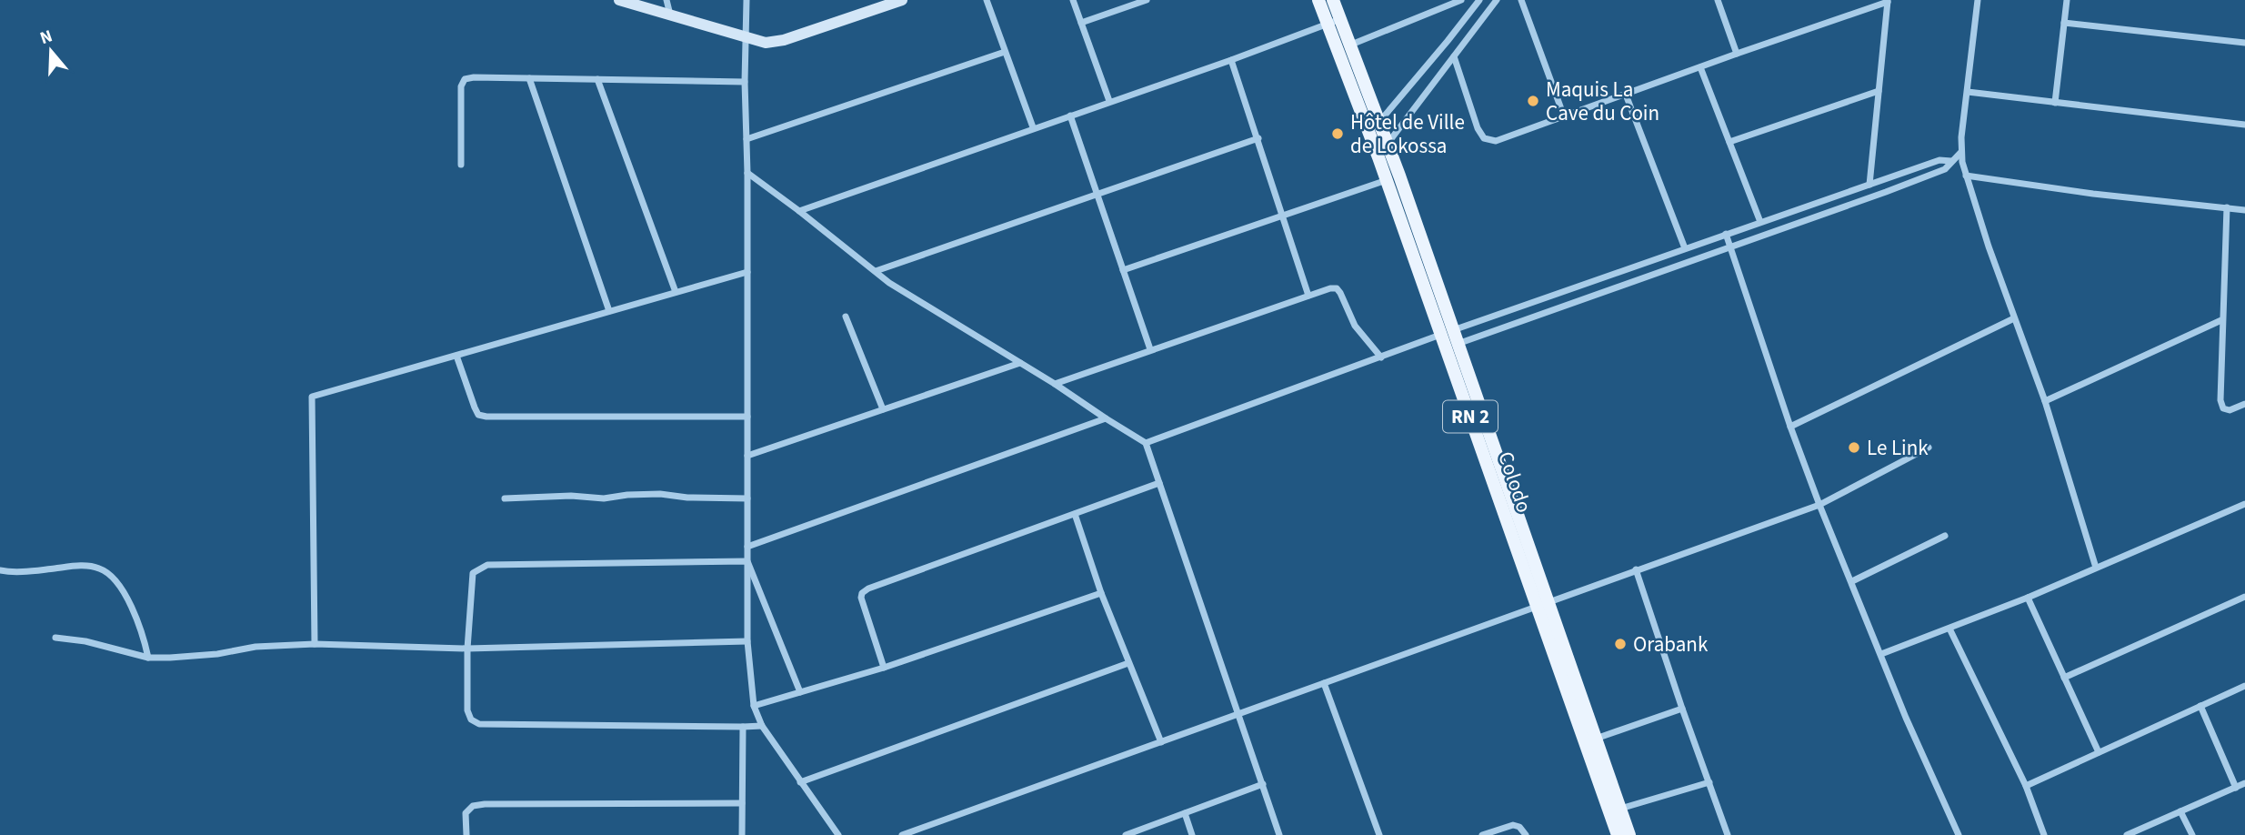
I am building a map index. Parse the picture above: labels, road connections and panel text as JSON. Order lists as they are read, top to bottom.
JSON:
{
  "streets": {
    "main road": ["RN 2", "Colodo"]
  },
  "places": [
    "Maquis La Cave du Coin",
    "Hôtel de Ville de Lokossa",
    "Le Link",
    "Orabank"
  ],
  "north": "top"
}
